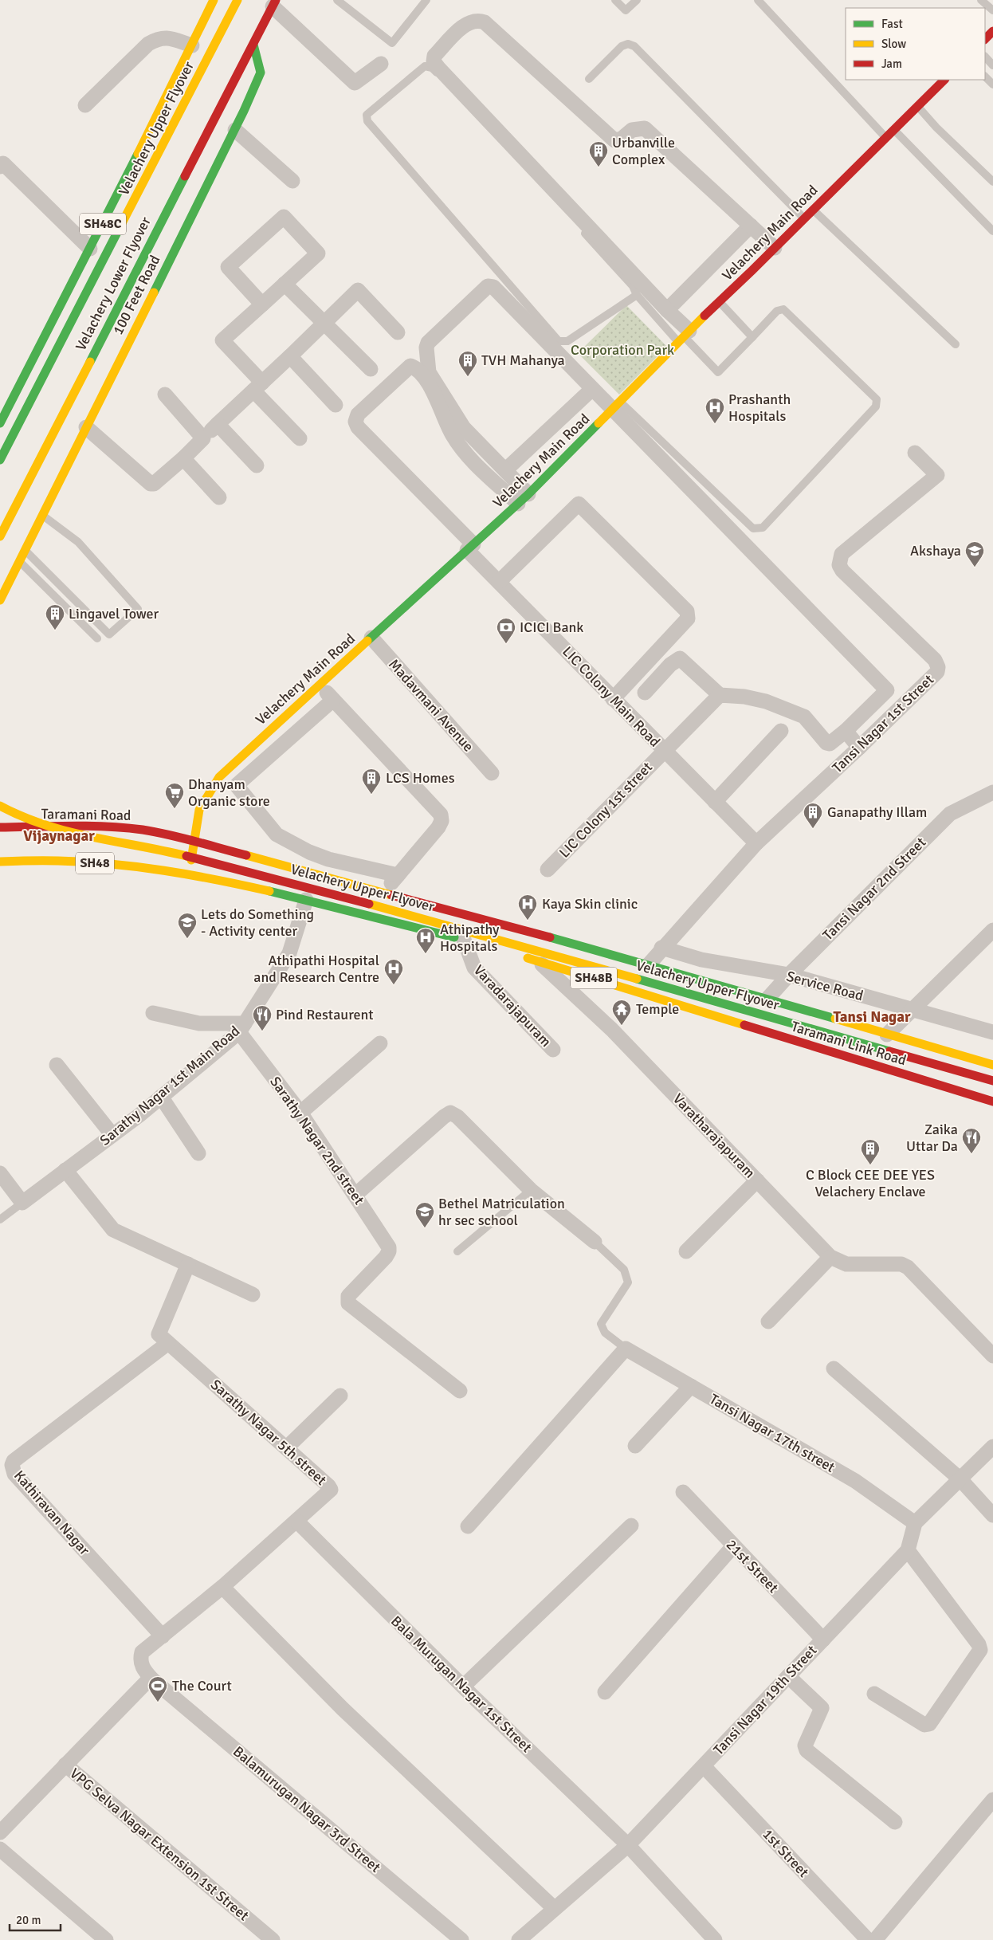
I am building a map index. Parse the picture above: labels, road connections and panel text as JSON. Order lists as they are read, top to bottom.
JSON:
{
  "streets": {
    "main road": [
      "Velachery Upper Flyover",
      "SH48C",
      "Velachery Main Road",
      "Velachery Lower Flyover",
      "100 Feet Road",
      "Taramani Road",
      "SH48",
      "SH48B",
      "Taramani Link Road"
    ],
    "street": [
      "LIC Colony Main Road",
      "Madavmani Avenue",
      "Tansi Nagar 1st Street",
      "LIC Colony 1st street",
      "Tansi Nagar 2nd Street",
      "Service Road",
      "Varadarajapuram",
      "Sarathy Nagar 1st Main Road",
      "Varatharajapuram",
      "Sarathy Nagar 2nd street",
      "Sarathy Nagar 5th street",
      "Tansi Nagar 17th street",
      "Kathiravan Nagar",
      "21st Street",
      "Bala Murugan Nagar 1st Street",
      "Tansi Nagar 19th Street",
      "Balamurugan Nagar 3rd Street",
      "VPG Selva Nagar Extension 1st Street",
      "1st Street"
    ]
  },
  "crossings": [
    ["Velachery Main Road", "LIC Colony Main Road"],
    ["Velachery Main Road", "Madavmani Avenue"],
    ["Velachery Main Road", "Taramani Road"],
    ["Velachery Main Road", "SH48"],
    ["Velachery Main Road", "Taramani Link Road"],
    ["Velachery Lower Flyover", "100 Feet Road"],
    ["LIC Colony Main Road", "Tansi Nagar 1st Street"],
    ["LIC Colony Main Road", "LIC Colony 1st street"],
    ["Tansi Nagar 1st Street", "Service Road"],
    ["Tansi Nagar 1st Street", "Taramani Link Road"],
    ["Taramani Road", "Taramani Link Road"],
    ["Tansi Nagar 2nd Street", "Service Road"],
    ["Tansi Nagar 2nd Street", "Taramani Link Road"],
    ["Taramani Link Road", "Varatharajapuram"],
    ["Sarathy Nagar 1st Main Road", "Sarathy Nagar 2nd street"],
    ["Sarathy Nagar 5th street", "Kathiravan Nagar"],
    ["Sarathy Nagar 5th street", "Bala Murugan Nagar 1st Street"],
    ["Sarathy Nagar 5th street", "Balamurugan Nagar 3rd Street"],
    ["Tansi Nagar 17th street", "Tansi Nagar 19th Street"],
    ["21st Street", "Tansi Nagar 19th Street"],
    ["Bala Murugan Nagar 1st Street", "Tansi Nagar 19th Street"],
    ["Tansi Nagar 19th Street", "1st Street"]
  ],
  "districts": ["Vijaynagar", "Tansi Nagar"],
  "parks": ["Corporation Park"],
  "places": {
    "building": [
      "Urbanville Complex",
      "TVH Mahanya",
      "Lingavel Tower",
      "LCS Homes",
      "Ganapathy Illam",
      "C Block CEE DEE YES Velachery Enclave"
    ],
    "hospital": [
      "Prashanth Hospitals",
      "Kaya Skin clinic",
      "Athipathy Hospitals",
      "Athipathi Hospital and Research Centre"
    ],
    "school or university": ["Akshaya", "Lets do Something - Activity center", "Bethel Matriculation hr sec school"],
    "bank": ["ICICI Bank"],
    "supermarket": ["Dhanyam Organic store"],
    "temple": ["Temple"],
    "restaurant": ["Pind Restaurent", "Zaika Uttar Da"],
    "sports": ["The Court"]
  },
  "legend": ["Fast", "Slow", "Jam"],
  "scale_bar": "20 m"
}
